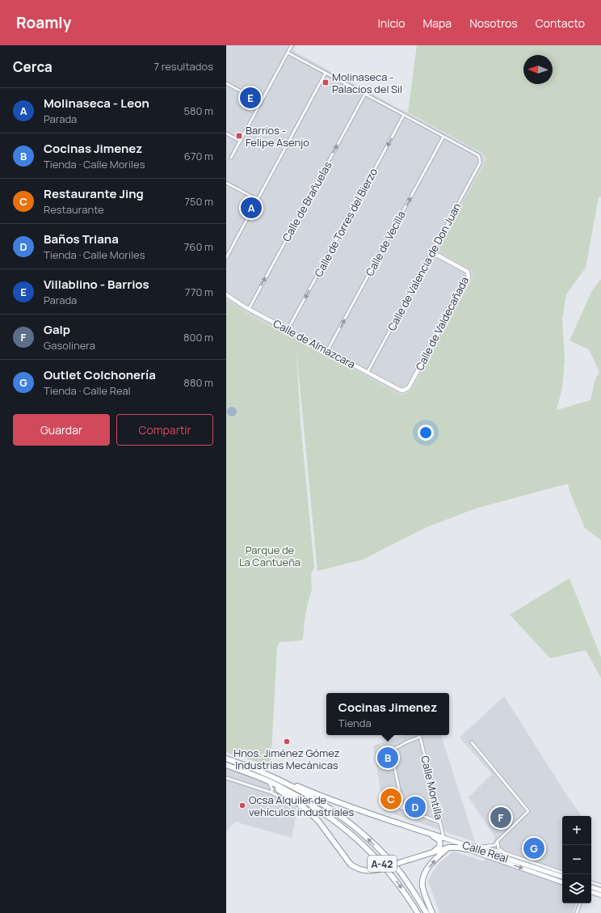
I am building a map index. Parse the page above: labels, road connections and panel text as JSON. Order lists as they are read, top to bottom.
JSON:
{
  "streets": {
    "highway": ["A-42"],
    "main road": ["Calle Real"],
    "street": [
      "Calle de Brañuelas",
      "Calle de Torres del Bierzo",
      "Calle de Vecilla",
      "Calle de Valencia de Don Juan",
      "Calle de Valdecañada",
      "Calle de Almazcara",
      "Calle Montilla"
    ]
  },
  "crossings": [
    ["Calle de Brañuelas", "Calle de Almazcara"],
    ["Calle de Torres del Bierzo", "Calle de Almazcara"],
    ["Calle de Vecilla", "Calle de Valencia de Don Juan"],
    ["Calle de Vecilla", "Calle de Almazcara"],
    ["Calle de Valencia de Don Juan", "Calle de Valdecañada"],
    ["Calle de Valencia de Don Juan", "Calle de Almazcara"],
    ["Calle de Valdecañada", "Calle de Almazcara"],
    ["Calle Montilla", "Calle Real"]
  ],
  "one_way": ["Calle de Brañuelas", "Calle de Torres del Bierzo", "Calle de Vecilla"],
  "parks": ["Parque de La Cantueña"],
  "places": {
    "transit": ["Molinaseca - Palacios del Sil", "Barrios - Felipe Asenjo"],
    "other": ["Hnos. Jiménez Gómez Industrias Mecánicas", "Ocsa Alquiler de vehículos industriales"]
  },
  "north": "left",
  "page": {
    "header": "Roamly",
    "nav": [
      "Inicio",
      "Mapa",
      "Nosotros",
      "Contacto"
    ],
    "heading": ["Cerca", "7 resultados"],
    "pins": [
      "E",
      "A",
      "B",
      "C",
      "D",
      "F",
      "G"
    ],
    "list": [
      {
        "mark": "A",
        "name": "Molinaseca - Leon",
        "note": "Parada",
        "value": "580 m"
      },
      {
        "mark": "B",
        "name": "Cocinas Jimenez",
        "note": "Tienda · Calle Moriles",
        "value": "670 m"
      },
      {
        "mark": "C",
        "name": "Restaurante Jing",
        "note": "Restaurante",
        "value": "750 m"
      },
      {
        "mark": "D",
        "name": "Baños Triana",
        "note": "Tienda · Calle Moriles",
        "value": "760 m"
      },
      {
        "mark": "E",
        "name": "Villablino - Barrios",
        "note": "Parada",
        "value": "770 m"
      },
      {
        "mark": "F",
        "name": "Galp",
        "note": "Gasolinera",
        "value": "800 m"
      },
      {
        "mark": "G",
        "name": "Outlet Colchonería",
        "note": "Tienda · Calle Real",
        "value": "880 m"
      }
    ],
    "buttons": ["Guardar", "Compartir"],
    "popup": ["Cocinas Jimenez", "Tienda"],
    "map_buttons": ["+", "−"]
  }
}
